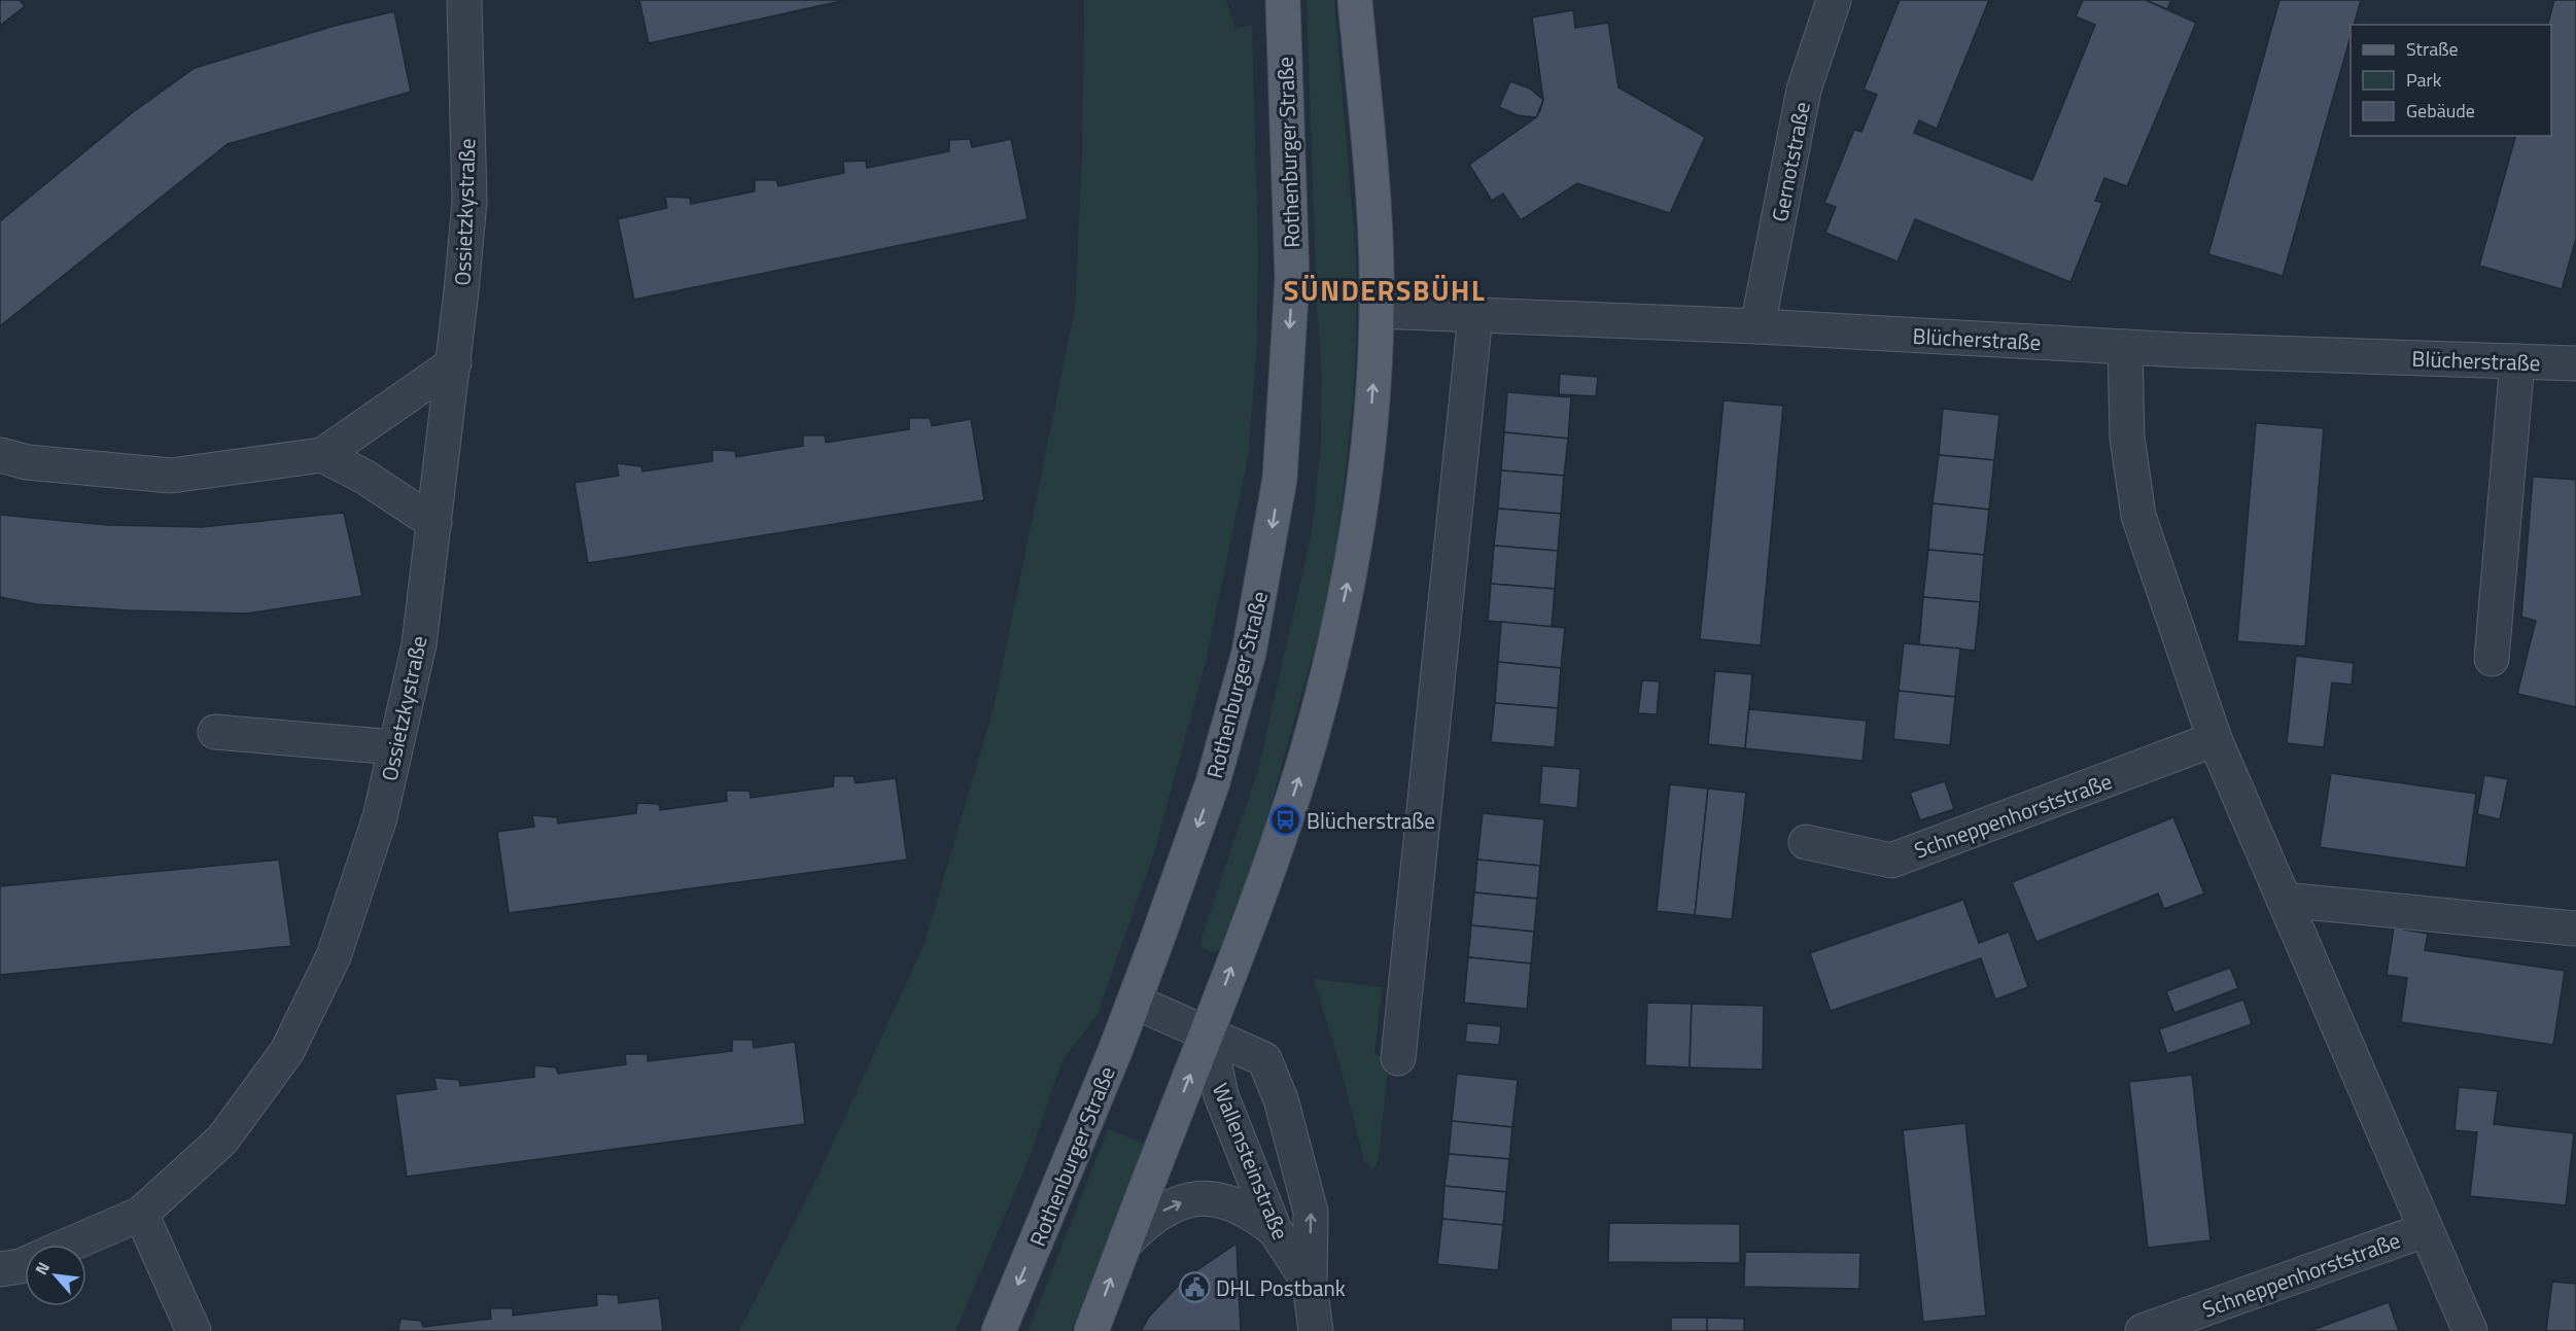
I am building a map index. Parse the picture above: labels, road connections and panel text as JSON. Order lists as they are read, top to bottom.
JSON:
{
  "streets": {
    "main road": ["Rothenburger Straße"],
    "street": [
      "Gernotstraße",
      "Ossietzkystraße",
      "Blücherstraße",
      "Schneppenhorststraße",
      "Wallensteinstraße"
    ]
  },
  "crossings": [
    ["Rothenburger Straße", "Wallensteinstraße"],
    ["Gernotstraße", "Blücherstraße"],
    ["Blücherstraße", "Schneppenhorststraße"]
  ],
  "districts": ["SÜNDERSBÜHL"],
  "places": {
    "bus stop": ["Blücherstraße"],
    "public building": ["DHL Postbank"]
  },
  "legend": ["Straße", "Park", "Gebäude"],
  "north": "top left"
}
